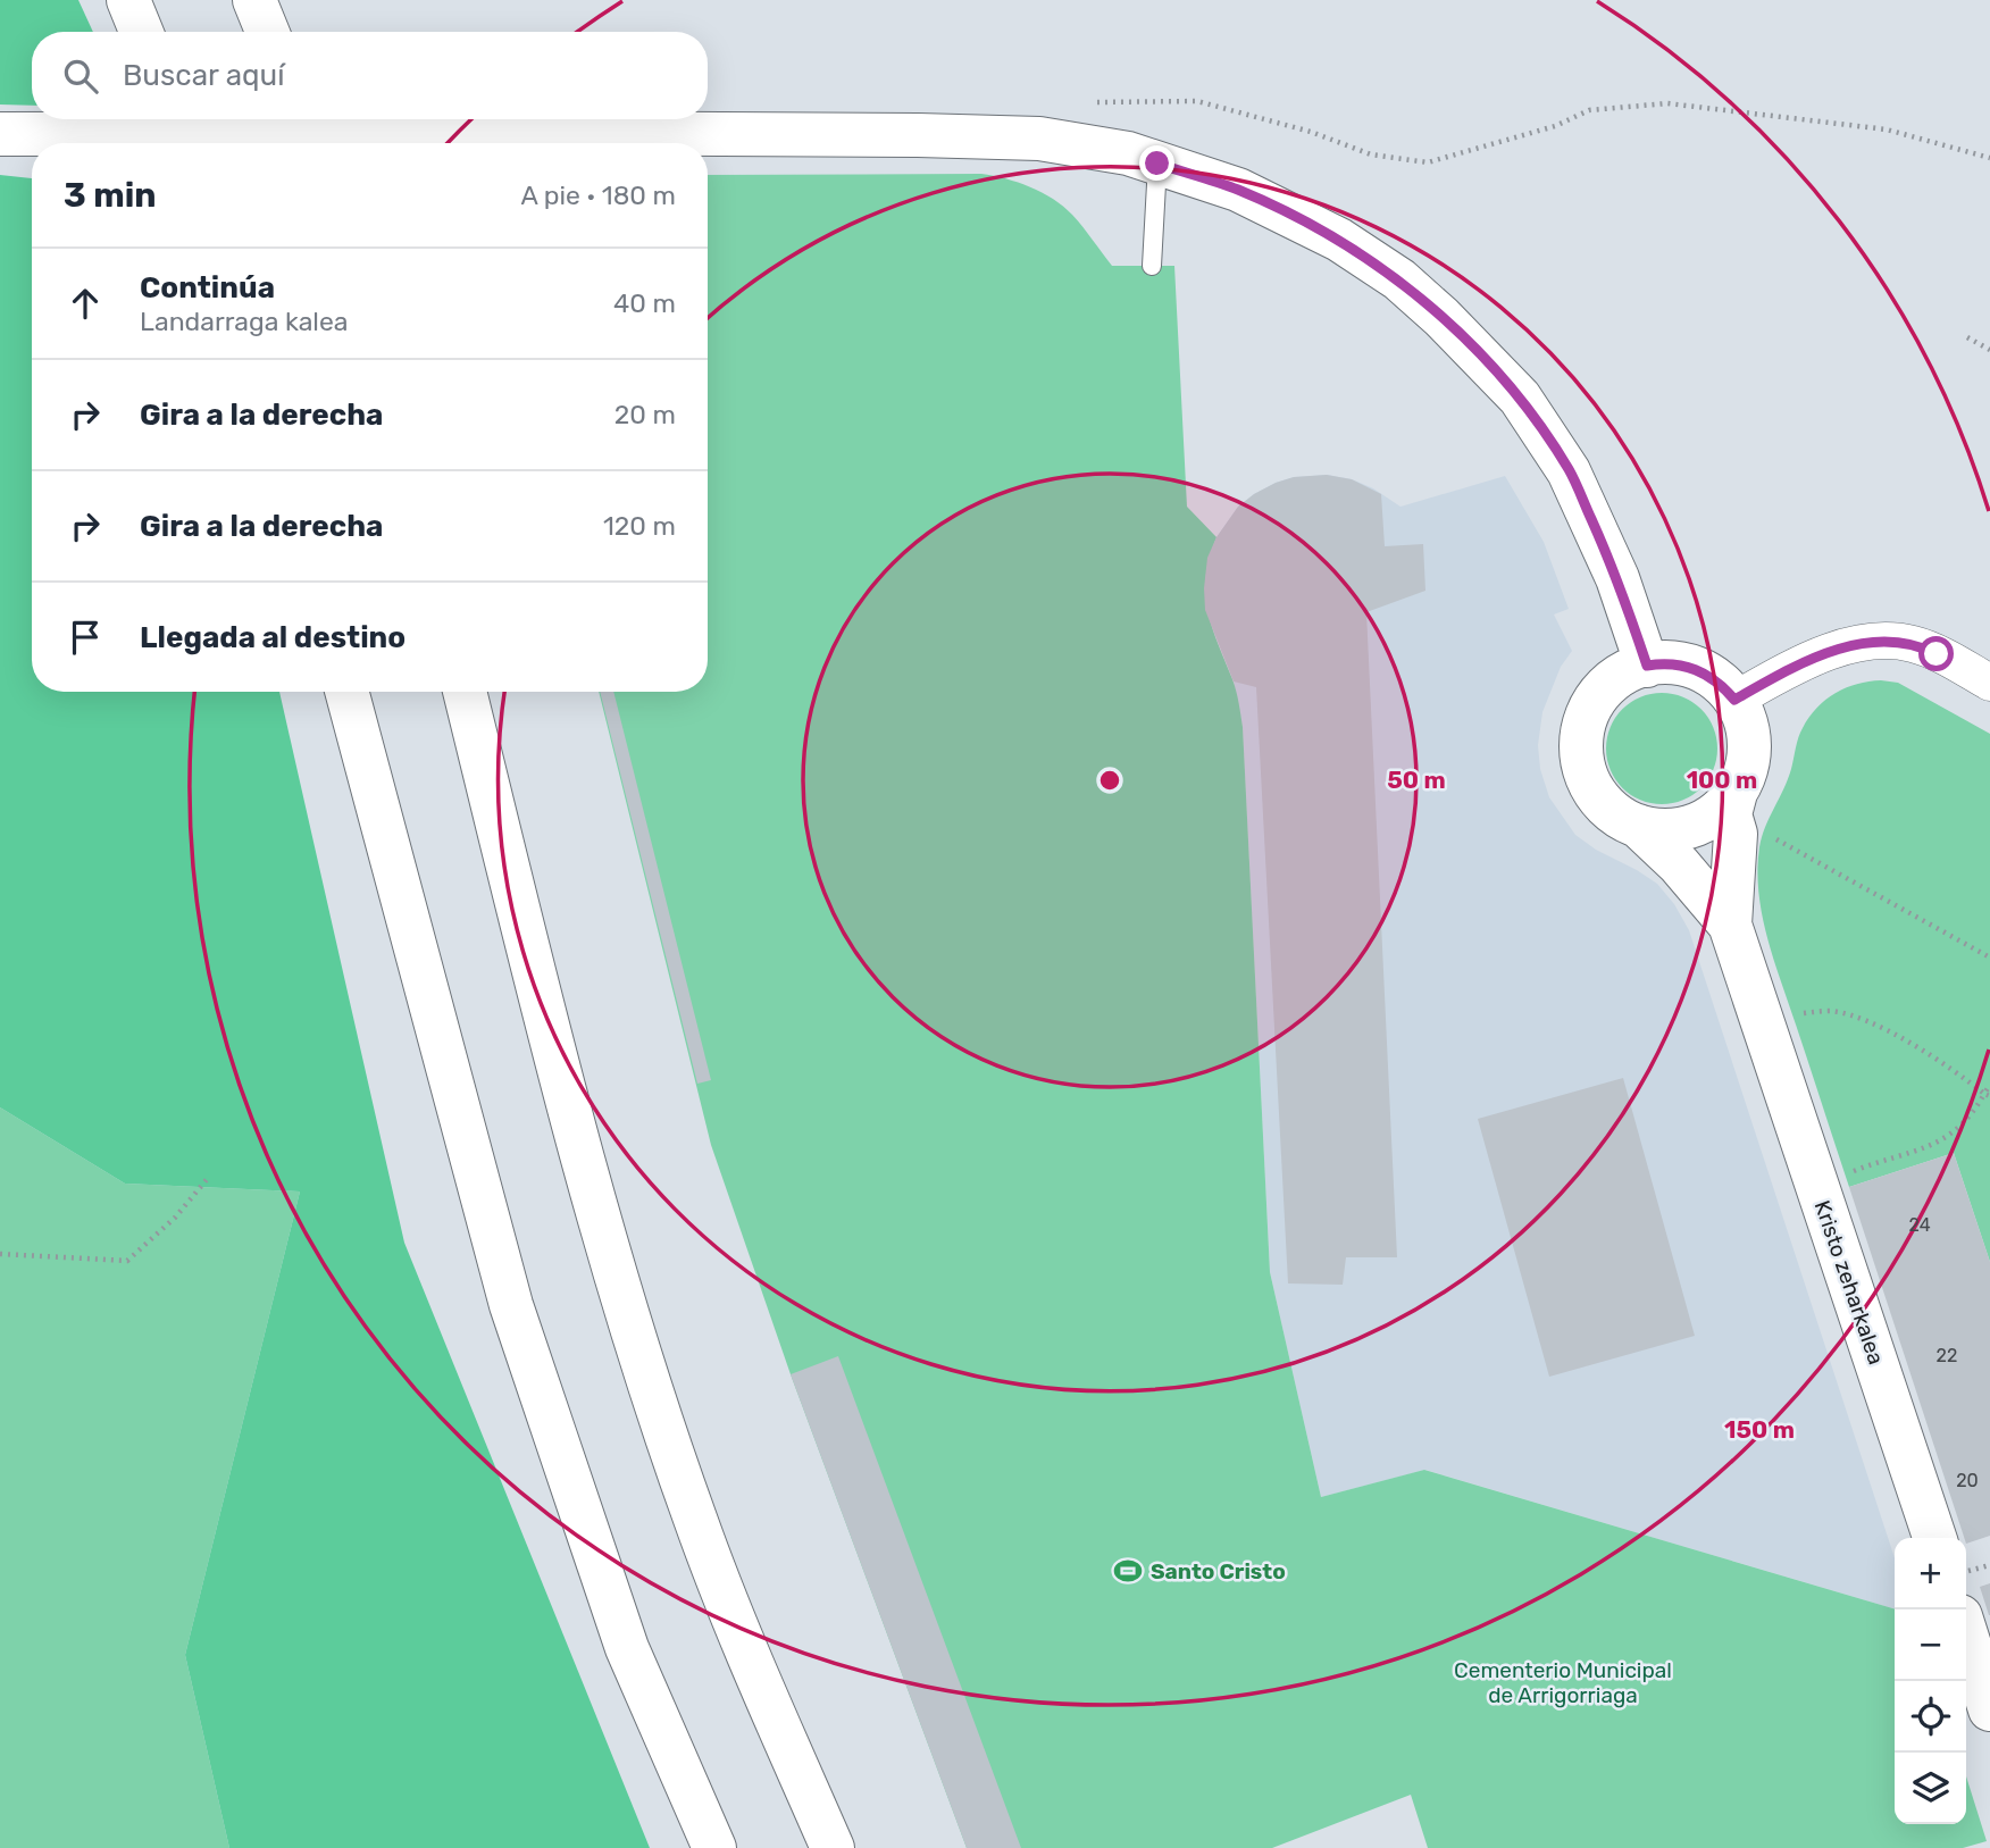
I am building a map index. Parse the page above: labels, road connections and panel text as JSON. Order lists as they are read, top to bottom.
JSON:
{
  "streets": {
    "main road": ["Kristo zeharkalea"]
  },
  "parks": ["Cementerio Municipal de Arrigorriaga"],
  "places": {
    "sports": ["Santo Cristo"]
  },
  "house_numbers": ["24", "22", "20"],
  "page": {
    "search": "Buscar aquí",
    "heading": ["3 min", "A pie · 180 m"],
    "list": [
      ["Continúa", "Landarraga kalea", "40 m"],
      ["Gira a la derecha", "20 m"],
      ["Gira a la derecha", "120 m"],
      "Llegada al destino"
    ],
    "map_buttons": ["+", "−"]
  },
  "rings": ["50 m", "100 m", "150 m"]
}
